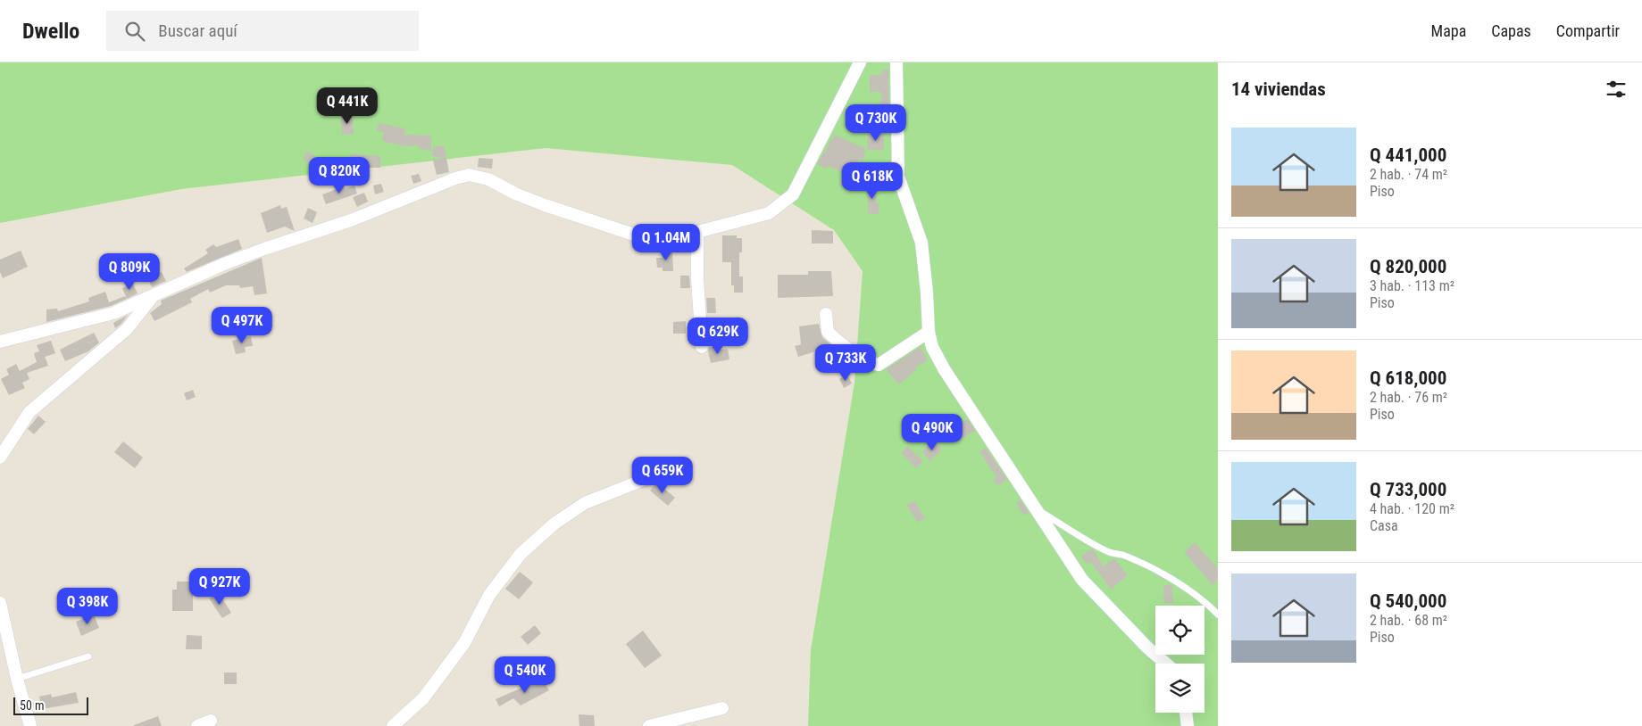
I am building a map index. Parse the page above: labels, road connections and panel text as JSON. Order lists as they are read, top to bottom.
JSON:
{
  "scale_bar": "50 m",
  "page": {
    "header": "Dwello",
    "search": "Buscar aquí",
    "nav": ["Mapa", "Capas", "Compartir"],
    "heading": "14 viviendas",
    "price": [
      "Q 441K",
      "Q 730K",
      "Q 820K",
      "Q 618K",
      "Q 1.04M",
      "Q 809K",
      "Q 497K",
      "Q 629K",
      "Q 733K",
      "Q 490K",
      "Q 659K",
      "Q 927K",
      "Q 398K",
      "Q 540K"
    ],
    "list": [
      {
        "name": "Q 441,000",
        "note": "2 hab. · 74 m² · Piso"
      },
      {
        "name": "Q 820,000",
        "note": "3 hab. · 113 m² · Piso"
      },
      {
        "name": "Q 618,000",
        "note": "2 hab. · 76 m² · Piso"
      },
      {
        "name": "Q 733,000",
        "note": "4 hab. · 120 m² · Casa"
      },
      {
        "name": "Q 540,000",
        "note": "2 hab. · 68 m² · Piso"
      }
    ],
    "scale": "50 m"
  }
}
